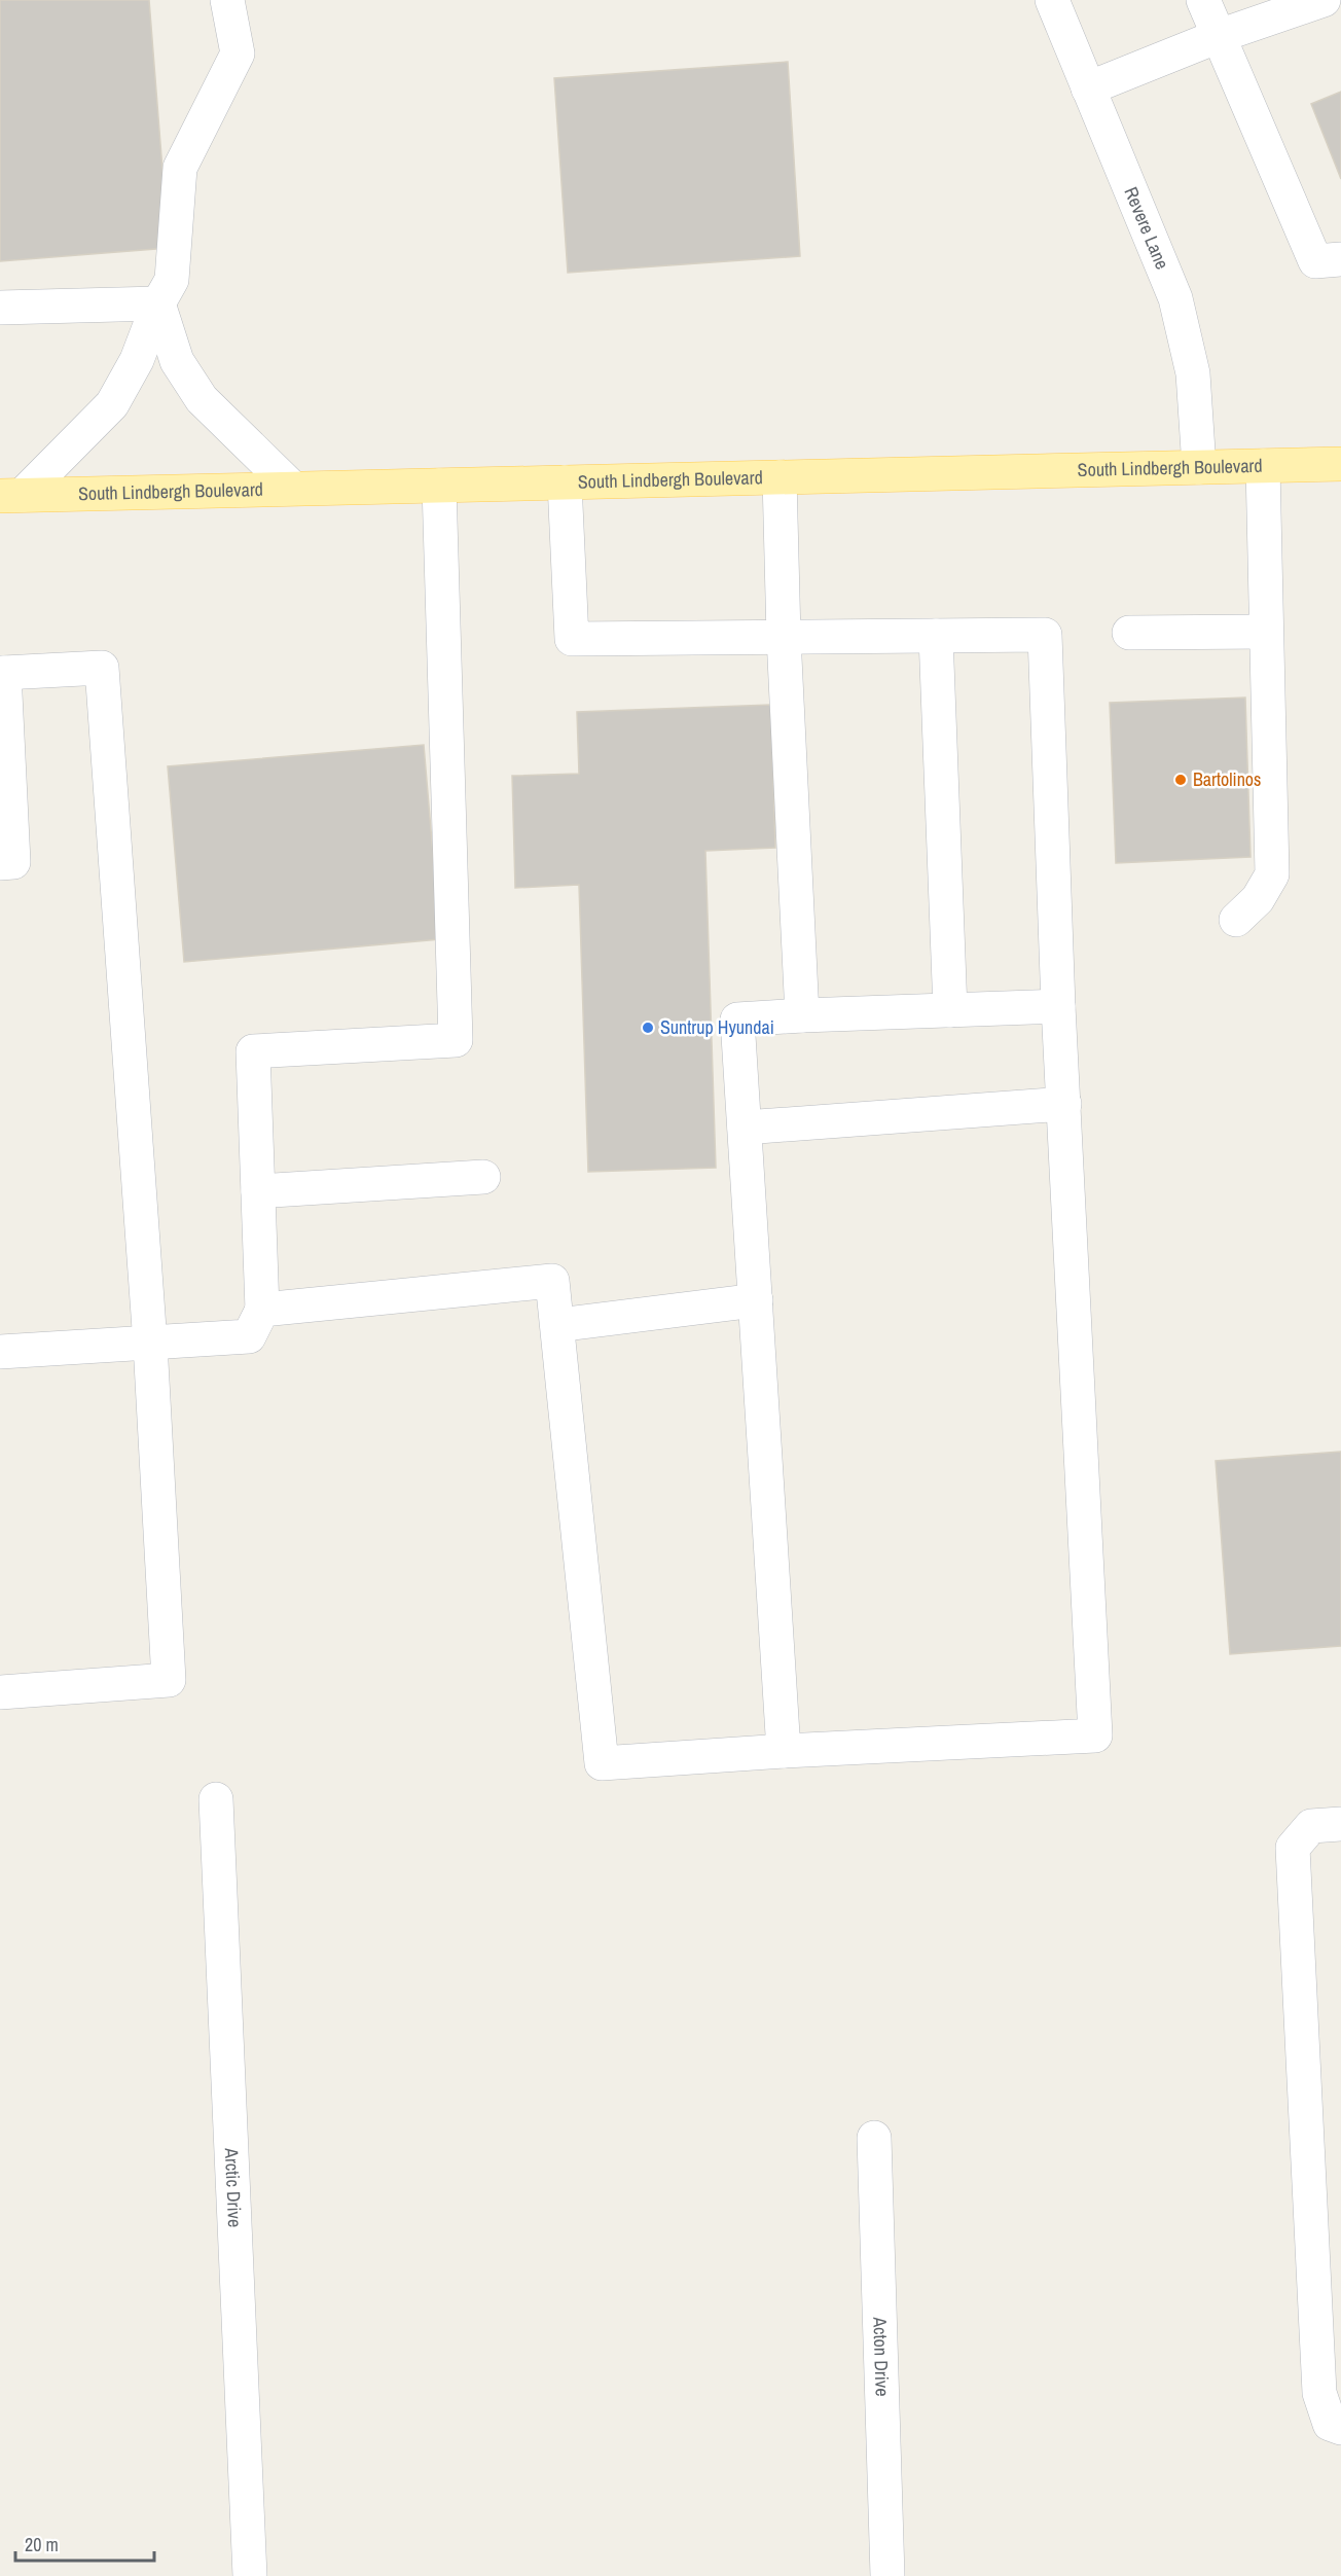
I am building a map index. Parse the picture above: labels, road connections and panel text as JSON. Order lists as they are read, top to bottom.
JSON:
{
  "streets": {
    "main road": ["South Lindbergh Boulevard"],
    "street": ["Revere Lane", "Arctic Drive", "Acton Drive"]
  },
  "crossings": [
    ["Revere Lane", "South Lindbergh Boulevard"]
  ],
  "places": ["Bartolinos", "Suntrup Hyundai"],
  "scale_bar": "20 m"
}
